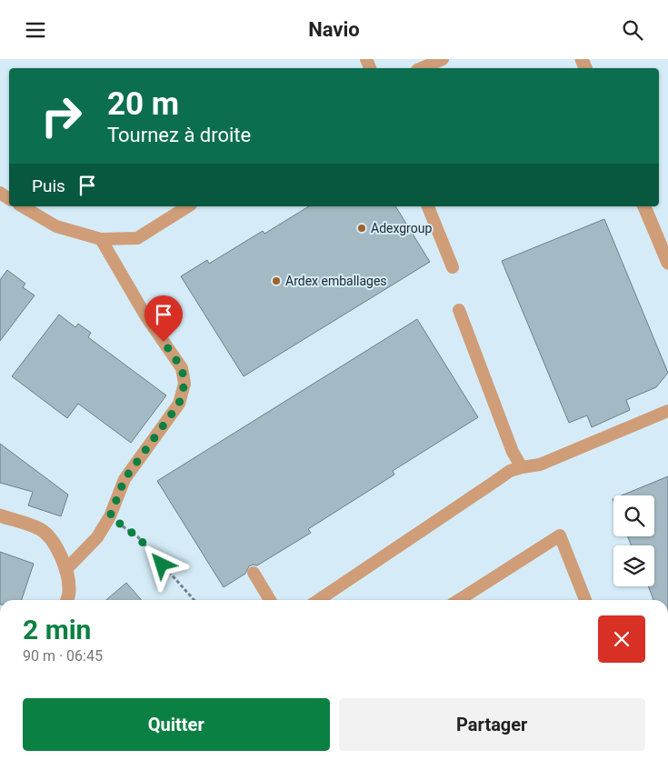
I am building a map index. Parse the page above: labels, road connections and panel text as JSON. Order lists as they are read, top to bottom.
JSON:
{
  "places": ["Adexgroup", "Ardex emballages"],
  "page": {
    "header": "Navio",
    "turn": ["20 m", "Tournez à droite"],
    "then": "Puis",
    "heading": ["2 min", "90 m · 06:45"],
    "buttons": ["Quitter", "Partager"]
  }
}
